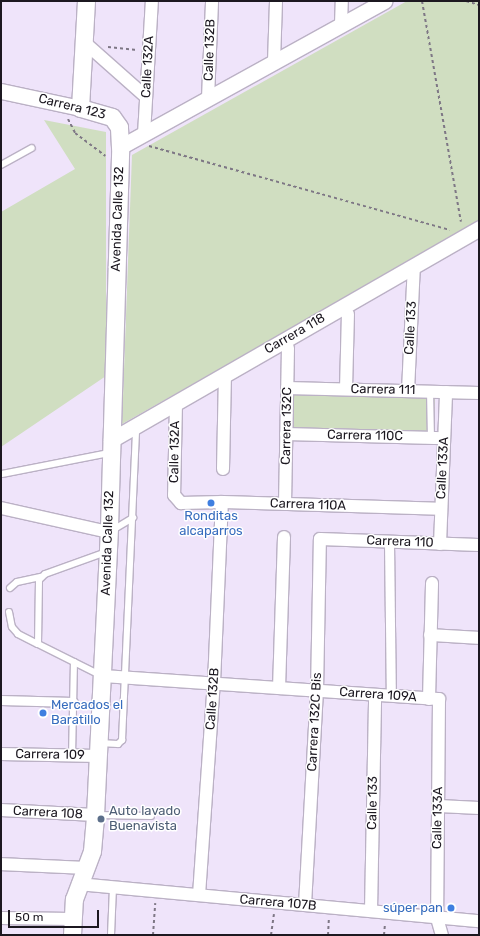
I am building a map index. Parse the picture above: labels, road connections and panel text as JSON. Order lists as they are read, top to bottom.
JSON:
{
  "streets": {
    "main road": ["Carrera 123", "Avenida Calle 132"],
    "street": [
      "Calle 132B",
      "Calle 132A",
      "Calle 133",
      "Carrera 118",
      "Carrera 111",
      "Carrera 132C",
      "Carrera 110C",
      "Calle 133A",
      "Carrera 110A",
      "Carrera 110",
      "Carrera 109A",
      "Carrera 132C Bis",
      "Carrera 109",
      "Carrera 108",
      "Carrera 107B"
    ]
  },
  "crossings": [
    ["Calle 132B", "Carrera 110A"],
    ["Calle 132B", "Carrera 109A"],
    ["Calle 132B", "Carrera 107B"],
    ["Calle 132A", "Carrera 118"],
    ["Calle 132A", "Carrera 110A"],
    ["Carrera 123", "Avenida Calle 132"],
    ["Avenida Calle 132", "Carrera 118"],
    ["Avenida Calle 132", "Carrera 109A"],
    ["Avenida Calle 132", "Carrera 109"],
    ["Avenida Calle 132", "Carrera 108"],
    ["Avenida Calle 132", "Carrera 107B"],
    ["Calle 133", "Carrera 118"],
    ["Calle 133", "Carrera 111"],
    ["Calle 133", "Carrera 109A"],
    ["Calle 133", "Carrera 107B"],
    ["Carrera 111", "Carrera 132C"],
    ["Carrera 111", "Calle 133A"],
    ["Carrera 132C", "Carrera 110C"],
    ["Carrera 132C", "Carrera 110A"],
    ["Carrera 110C", "Calle 133A"],
    ["Calle 133A", "Carrera 110A"],
    ["Calle 133A", "Carrera 110"],
    ["Calle 133A", "Carrera 109A"],
    ["Calle 133A", "Carrera 107B"],
    ["Carrera 110", "Carrera 132C Bis"],
    ["Carrera 109A", "Carrera 132C Bis"],
    ["Carrera 132C Bis", "Carrera 107B"]
  ],
  "places": [
    "Ronditas alcaparros",
    "Mercados el Baratillo",
    "Auto lavado Buenavista",
    "súper pan"
  ],
  "scale_bar": "50 m"
}
